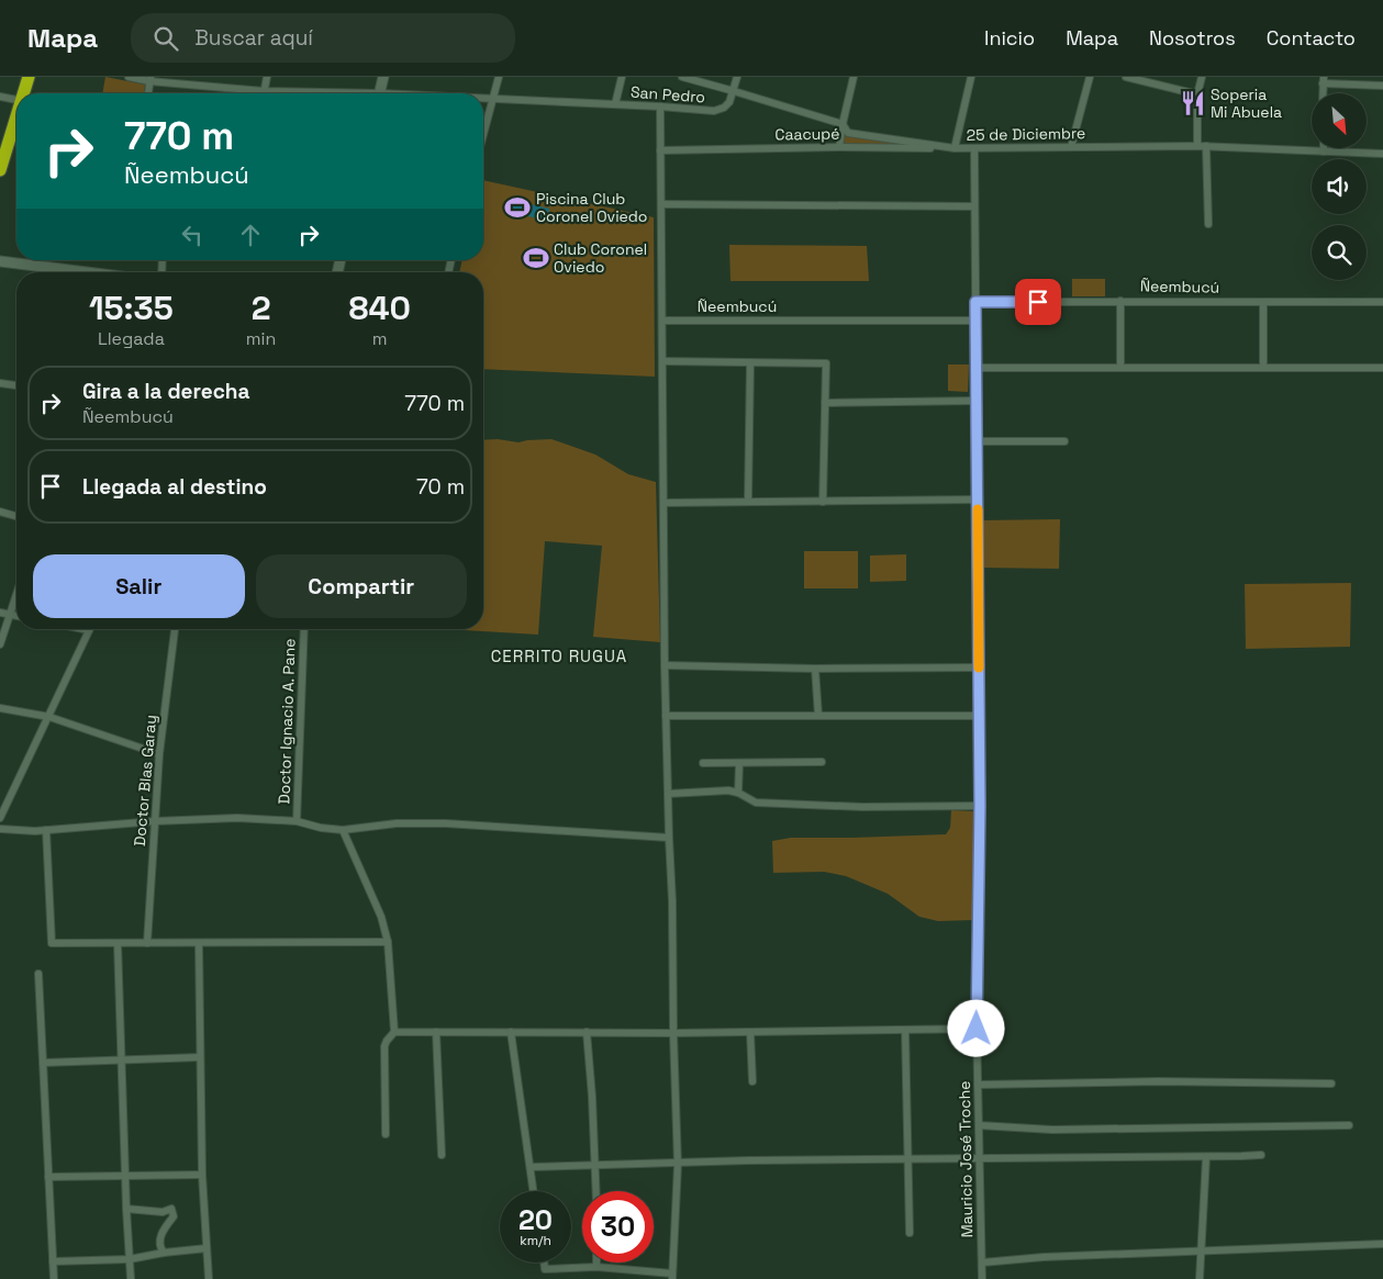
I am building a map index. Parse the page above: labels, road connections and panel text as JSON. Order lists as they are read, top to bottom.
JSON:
{
  "streets": {
    "street": [
      "San Pedro",
      "Caacupé",
      "25 de Diciembre",
      "Ñeembucú",
      "Doctor Ignacio A. Pane",
      "Doctor Blas Garay",
      "Mauricio José Troche"
    ]
  },
  "crossings": [
    ["San Pedro", "25 de Diciembre"],
    ["Caacupé", "25 de Diciembre"],
    ["25 de Diciembre", "Mauricio José Troche"],
    ["Ñeembucú", "Mauricio José Troche"]
  ],
  "districts": ["CERRITO RUGUA"],
  "places": {
    "restaurant": ["Soperia Mi Abuela"],
    "sports": ["Piscina Club Coronel Oviedo", "Club Coronel Oviedo"]
  },
  "north": "bottom right",
  "page": {
    "header": "Mapa",
    "search": "Buscar aquí",
    "nav": [
      "Inicio",
      "Mapa",
      "Nosotros",
      "Contacto"
    ],
    "turn": ["770 m", "Ñeembucú"],
    "eta": [
      "15:35",
      "Llegada",
      "2",
      "min",
      "840",
      "m"
    ],
    "list": [
      {
        "name": "Gira a la derecha",
        "note": "Ñeembucú",
        "value": "770 m"
      },
      {
        "name": "Llegada al destino",
        "value": "70 m"
      }
    ],
    "buttons": ["Salir", "Compartir"],
    "speed": "20 km/h",
    "limit": "30"
  }
}
